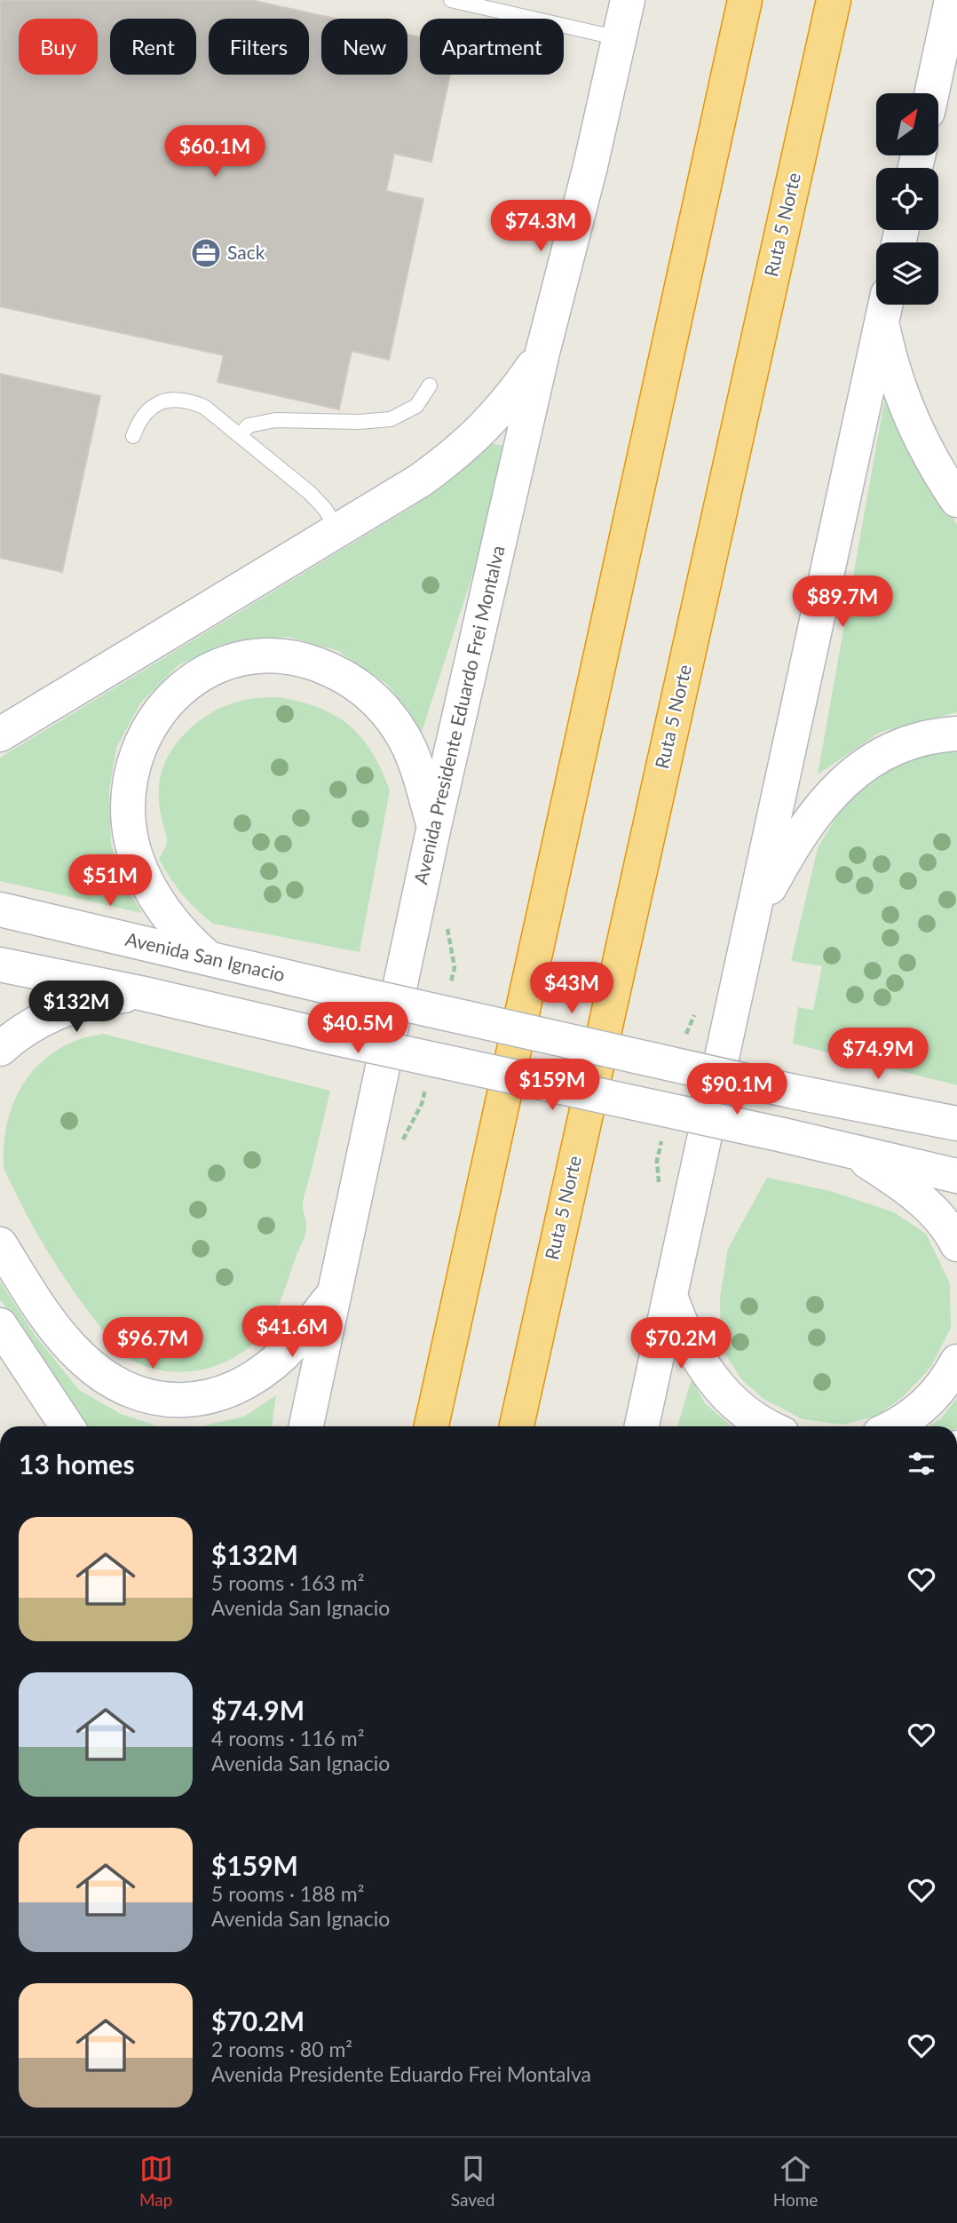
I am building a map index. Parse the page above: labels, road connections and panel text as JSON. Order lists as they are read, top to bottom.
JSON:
{
  "streets": {
    "highway": ["Ruta 5 Norte"],
    "main road": ["Avenida Presidente Eduardo Frei Montalva", "Avenida San Ignacio"]
  },
  "places": {
    "office": ["Sack"]
  },
  "north": "top right",
  "page": {
    "chip": [
      "Buy",
      "Rent",
      "Filters",
      "New",
      "Apartment"
    ],
    "price": [
      "$60.1M",
      "$74.3M",
      "$89.7M",
      "$51M",
      "$43M",
      "$132M",
      "$40.5M",
      "$74.9M",
      "$159M",
      "$90.1M",
      "$41.6M",
      "$96.7M",
      "$70.2M"
    ],
    "heading": "13 homes",
    "list": [
      {
        "name": "$132M",
        "note": "5 rooms · 163 m² · Avenida San Ignacio"
      },
      {
        "name": "$74.9M",
        "note": "4 rooms · 116 m² · Avenida San Ignacio"
      },
      {
        "name": "$159M",
        "note": "5 rooms · 188 m² · Avenida San Ignacio"
      },
      {
        "name": "$70.2M",
        "note": "2 rooms · 80 m² · Avenida Presidente Eduardo Frei Montalva"
      }
    ],
    "tabs": ["Map", "Saved", "Home"]
  }
}
